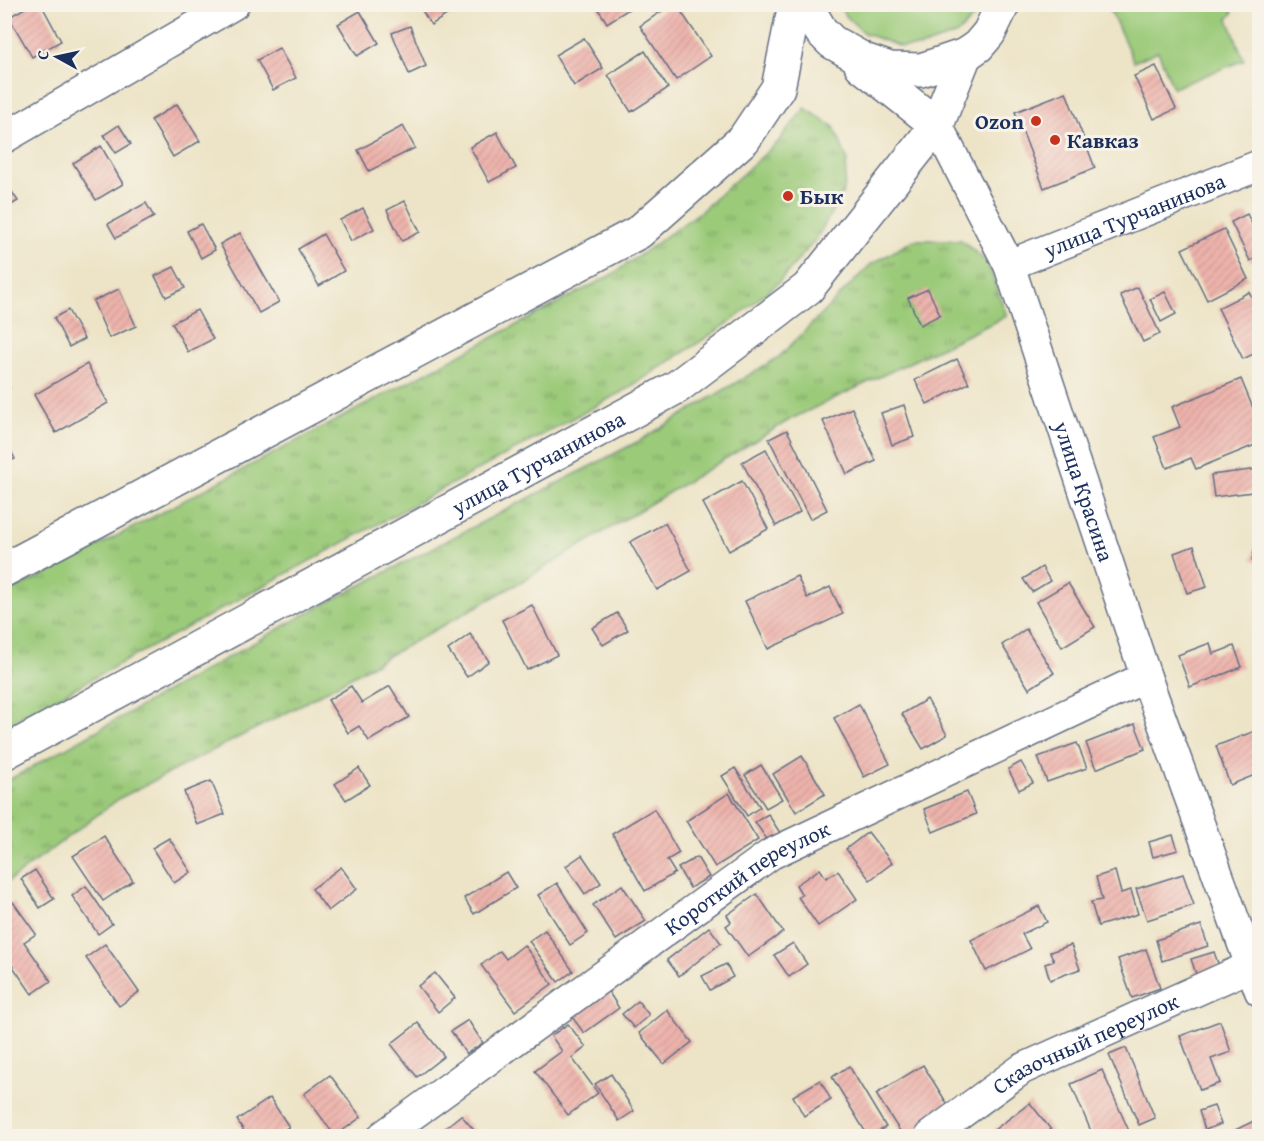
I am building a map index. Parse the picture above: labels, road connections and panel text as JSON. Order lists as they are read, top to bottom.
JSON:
{
  "streets": {
    "street": [
      "улица Турчанинова",
      "улица Красина",
      "Короткий переулок",
      "Сказочный переулок"
    ]
  },
  "crossings": [
    ["улица Турчанинова", "улица Красина"],
    ["улица Красина", "Короткий переулок"],
    ["улица Красина", "Сказочный переулок"]
  ],
  "places": ["Ozon", "Кавказ", "Бык"],
  "north": "left"
}
